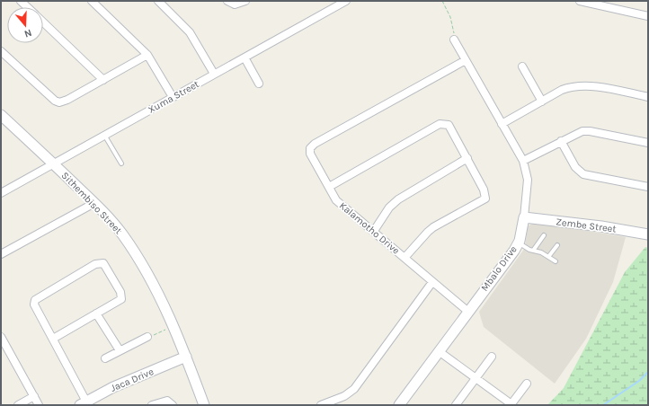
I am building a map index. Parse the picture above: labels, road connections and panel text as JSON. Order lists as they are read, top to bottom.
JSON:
{
  "streets": {
    "street": [
      "Xuma Street",
      "Sithembiso Street",
      "Zembe Street",
      "Kalamotho Drive",
      "Mbalo Drive",
      "Jaca Drive"
    ]
  },
  "crossings": [
    ["Xuma Street", "Sithembiso Street"],
    ["Sithembiso Street", "Jaca Drive"],
    ["Zembe Street", "Mbalo Drive"],
    ["Kalamotho Drive", "Mbalo Drive"]
  ],
  "north": "bottom"
}
